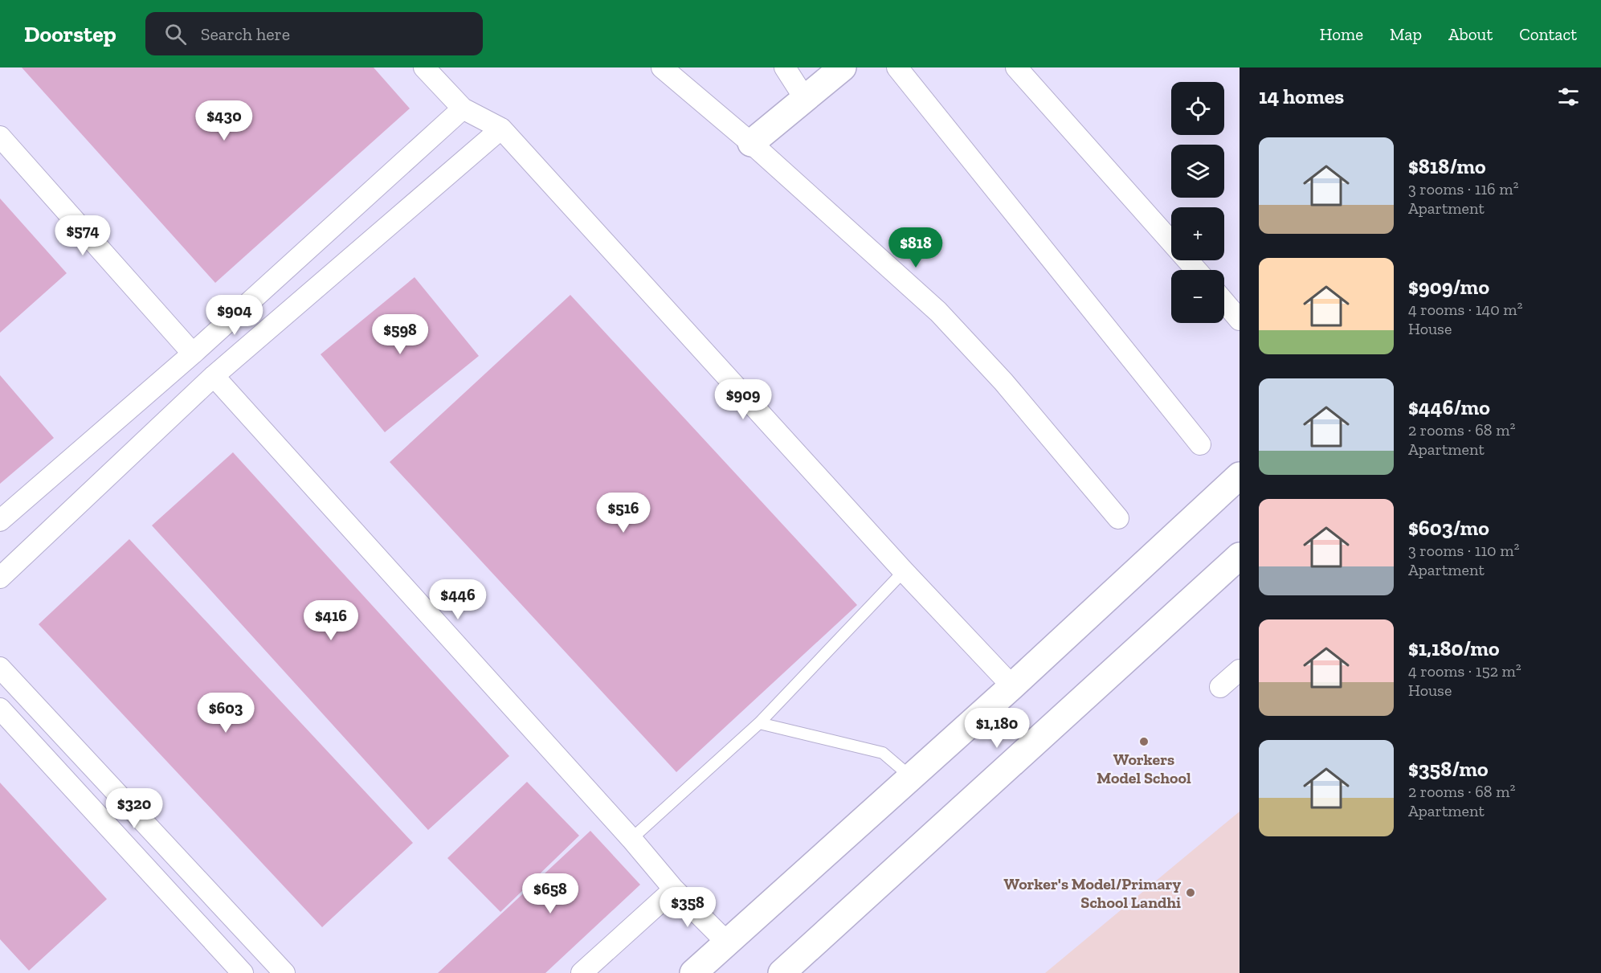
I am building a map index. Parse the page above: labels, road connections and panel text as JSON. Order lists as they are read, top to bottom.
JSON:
{
  "places": ["Workers Model School", "Worker's Model/Primary School Landhi"],
  "page": {
    "header": "Doorstep",
    "search": "Search here",
    "nav": [
      "Home",
      "Map",
      "About",
      "Contact"
    ],
    "heading": "14 homes",
    "map_buttons": ["+", "−"],
    "price": [
      "$430",
      "$574",
      "$818",
      "$904",
      "$598",
      "$909",
      "$516",
      "$446",
      "$416",
      "$603",
      "$1,180",
      "$320",
      "$658",
      "$358"
    ],
    "list": [
      {
        "name": "$818/mo",
        "note": "3 rooms · 116 m² · Apartment"
      },
      {
        "name": "$909/mo",
        "note": "4 rooms · 140 m² · House"
      },
      {
        "name": "$446/mo",
        "note": "2 rooms · 68 m² · Apartment"
      },
      {
        "name": "$603/mo",
        "note": "3 rooms · 110 m² · Apartment"
      },
      {
        "name": "$1,180/mo",
        "note": "4 rooms · 152 m² · House"
      },
      {
        "name": "$358/mo",
        "note": "2 rooms · 68 m² · Apartment"
      }
    ]
  }
}
